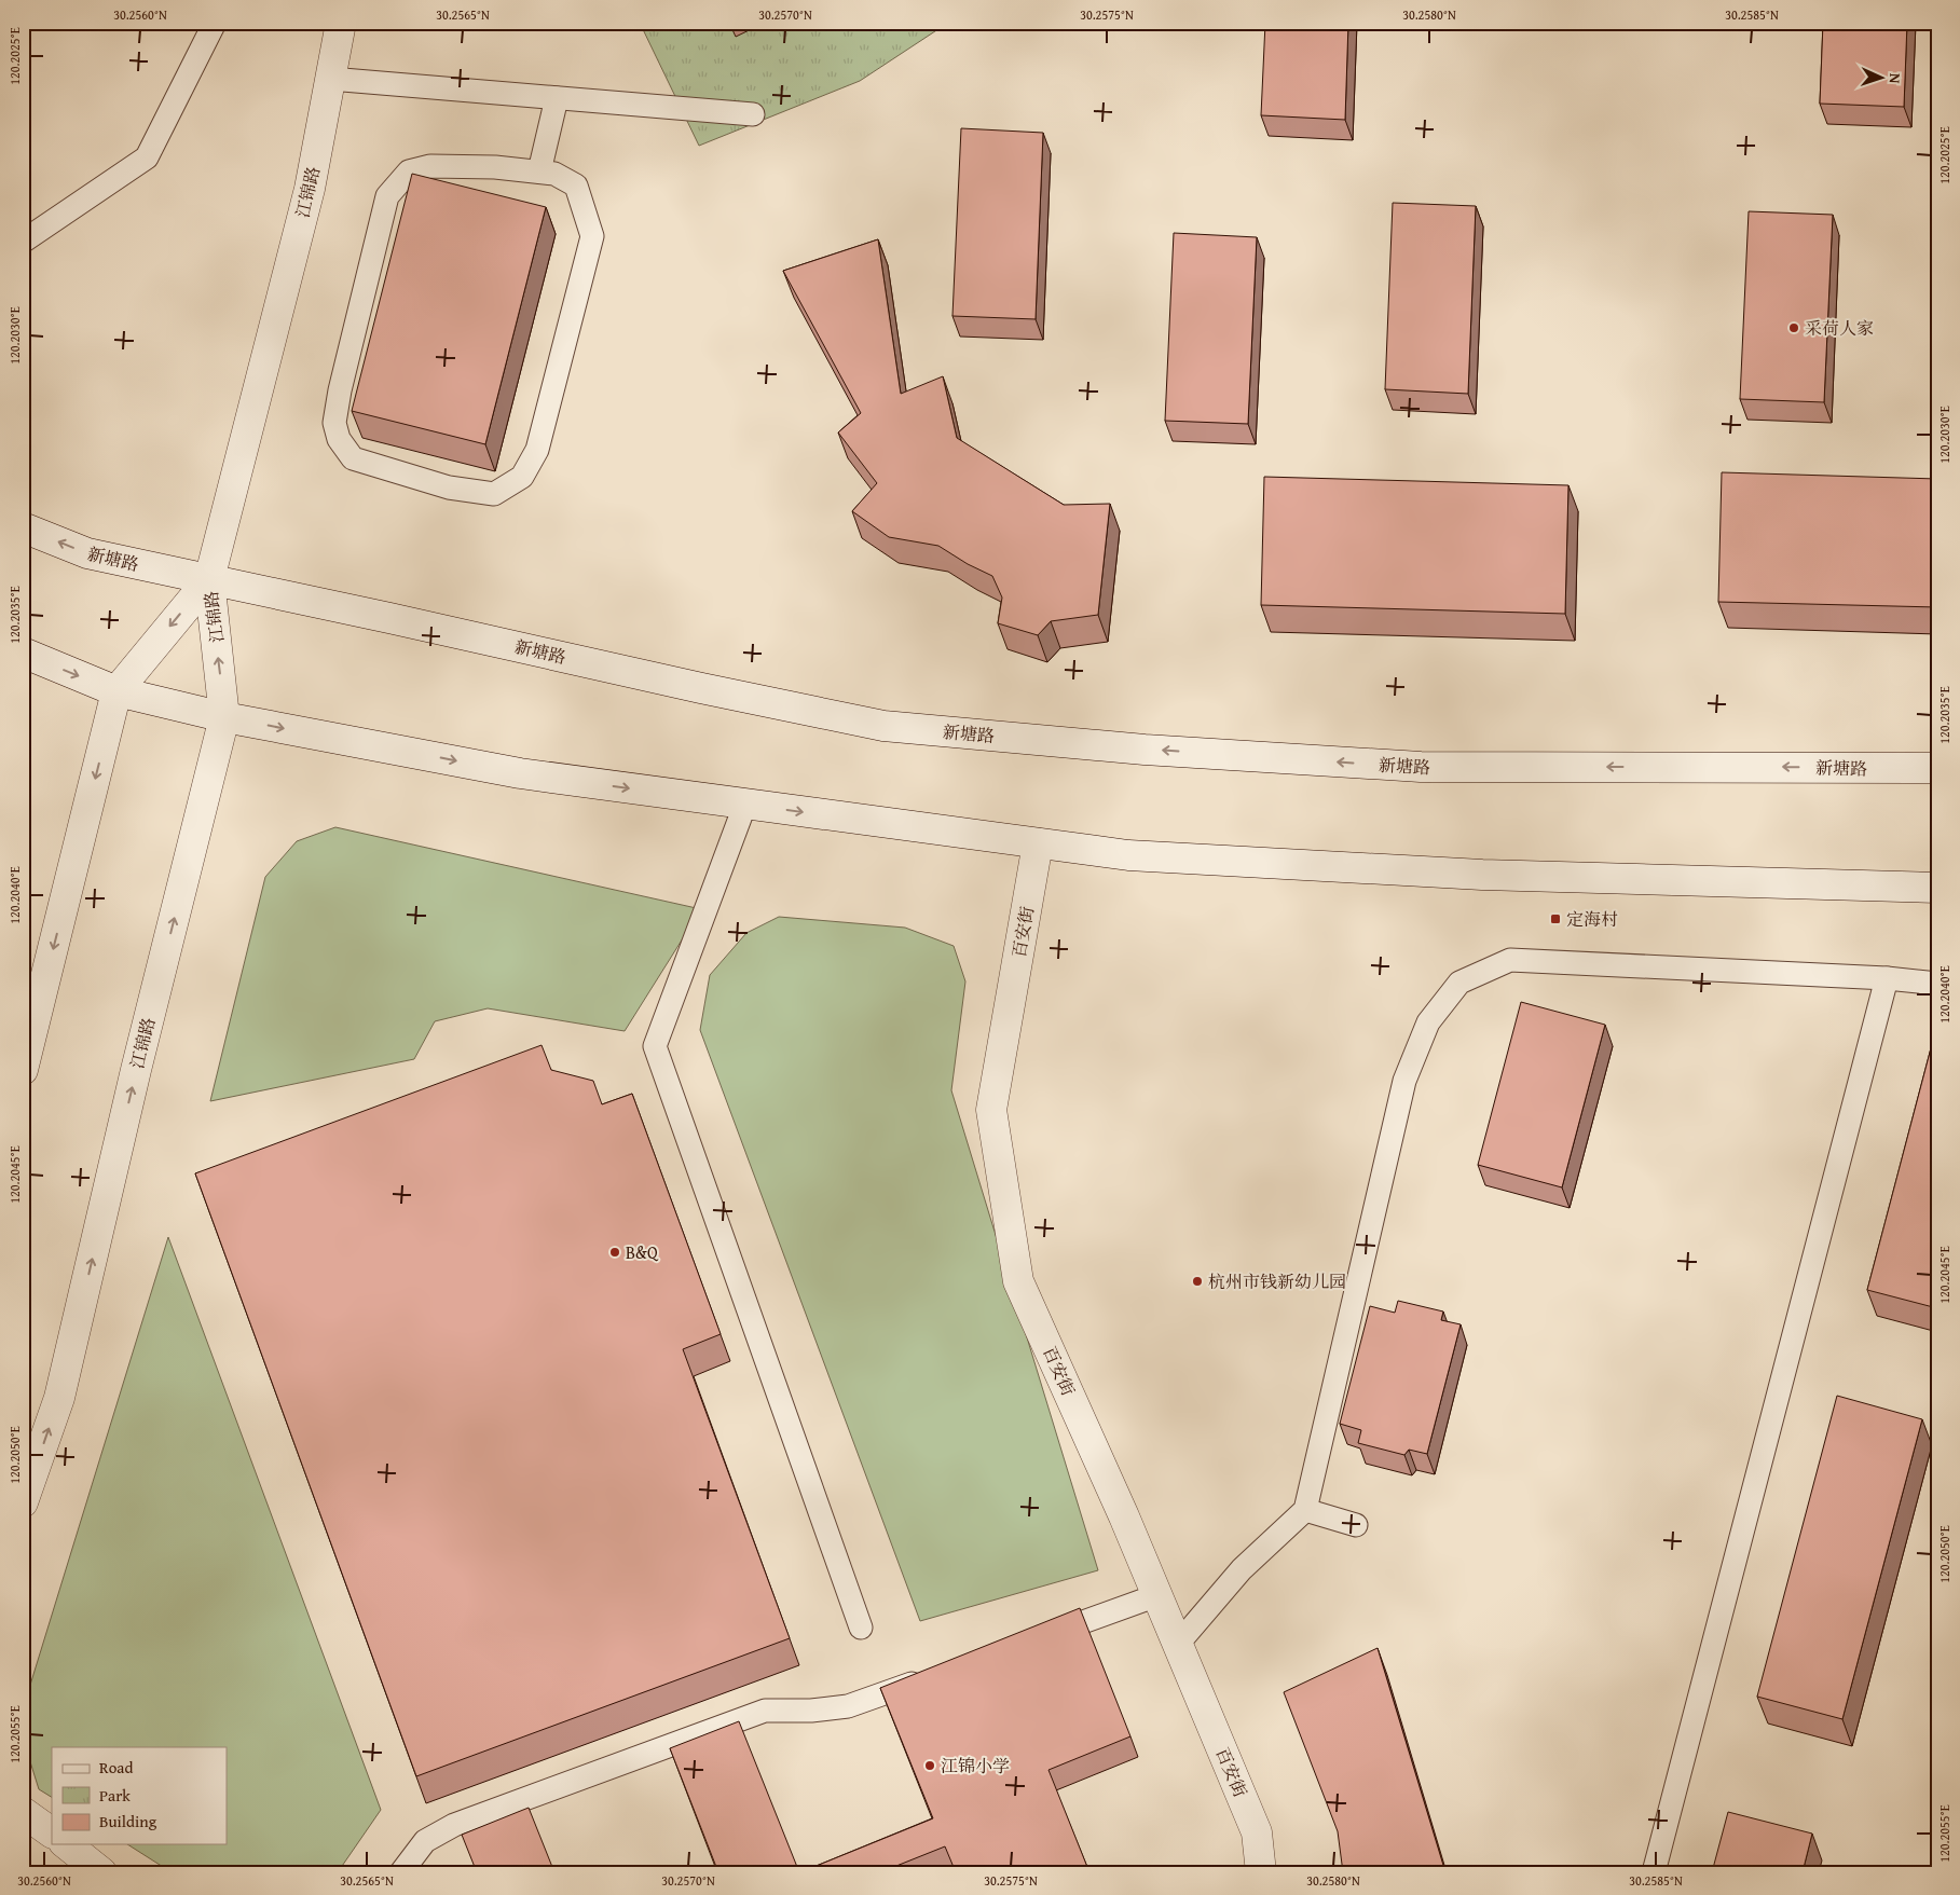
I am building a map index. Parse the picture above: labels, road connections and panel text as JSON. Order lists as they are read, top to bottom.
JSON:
{
  "streets": {
    "main road": ["江锦路", "新塘路", "百安街"]
  },
  "crossings": [
    ["江锦路", "新塘路"]
  ],
  "places": {
    "other": [
      "采荷人家",
      "B&Q",
      "杭州市钱新幼儿园",
      "江锦小学"
    ],
    "transit": ["定海村"]
  },
  "legend": ["Road", "Park", "Building"],
  "north": "right",
  "coordinates": [
    "30.2560°N",
    "30.2565°N",
    "30.2570°N",
    "30.2575°N",
    "30.2580°N",
    "30.2585°N",
    "120.2025°E",
    "120.2030°E",
    "120.2035°E",
    "120.2040°E",
    "120.2045°E",
    "120.2050°E",
    "120.2055°E"
  ]
}
